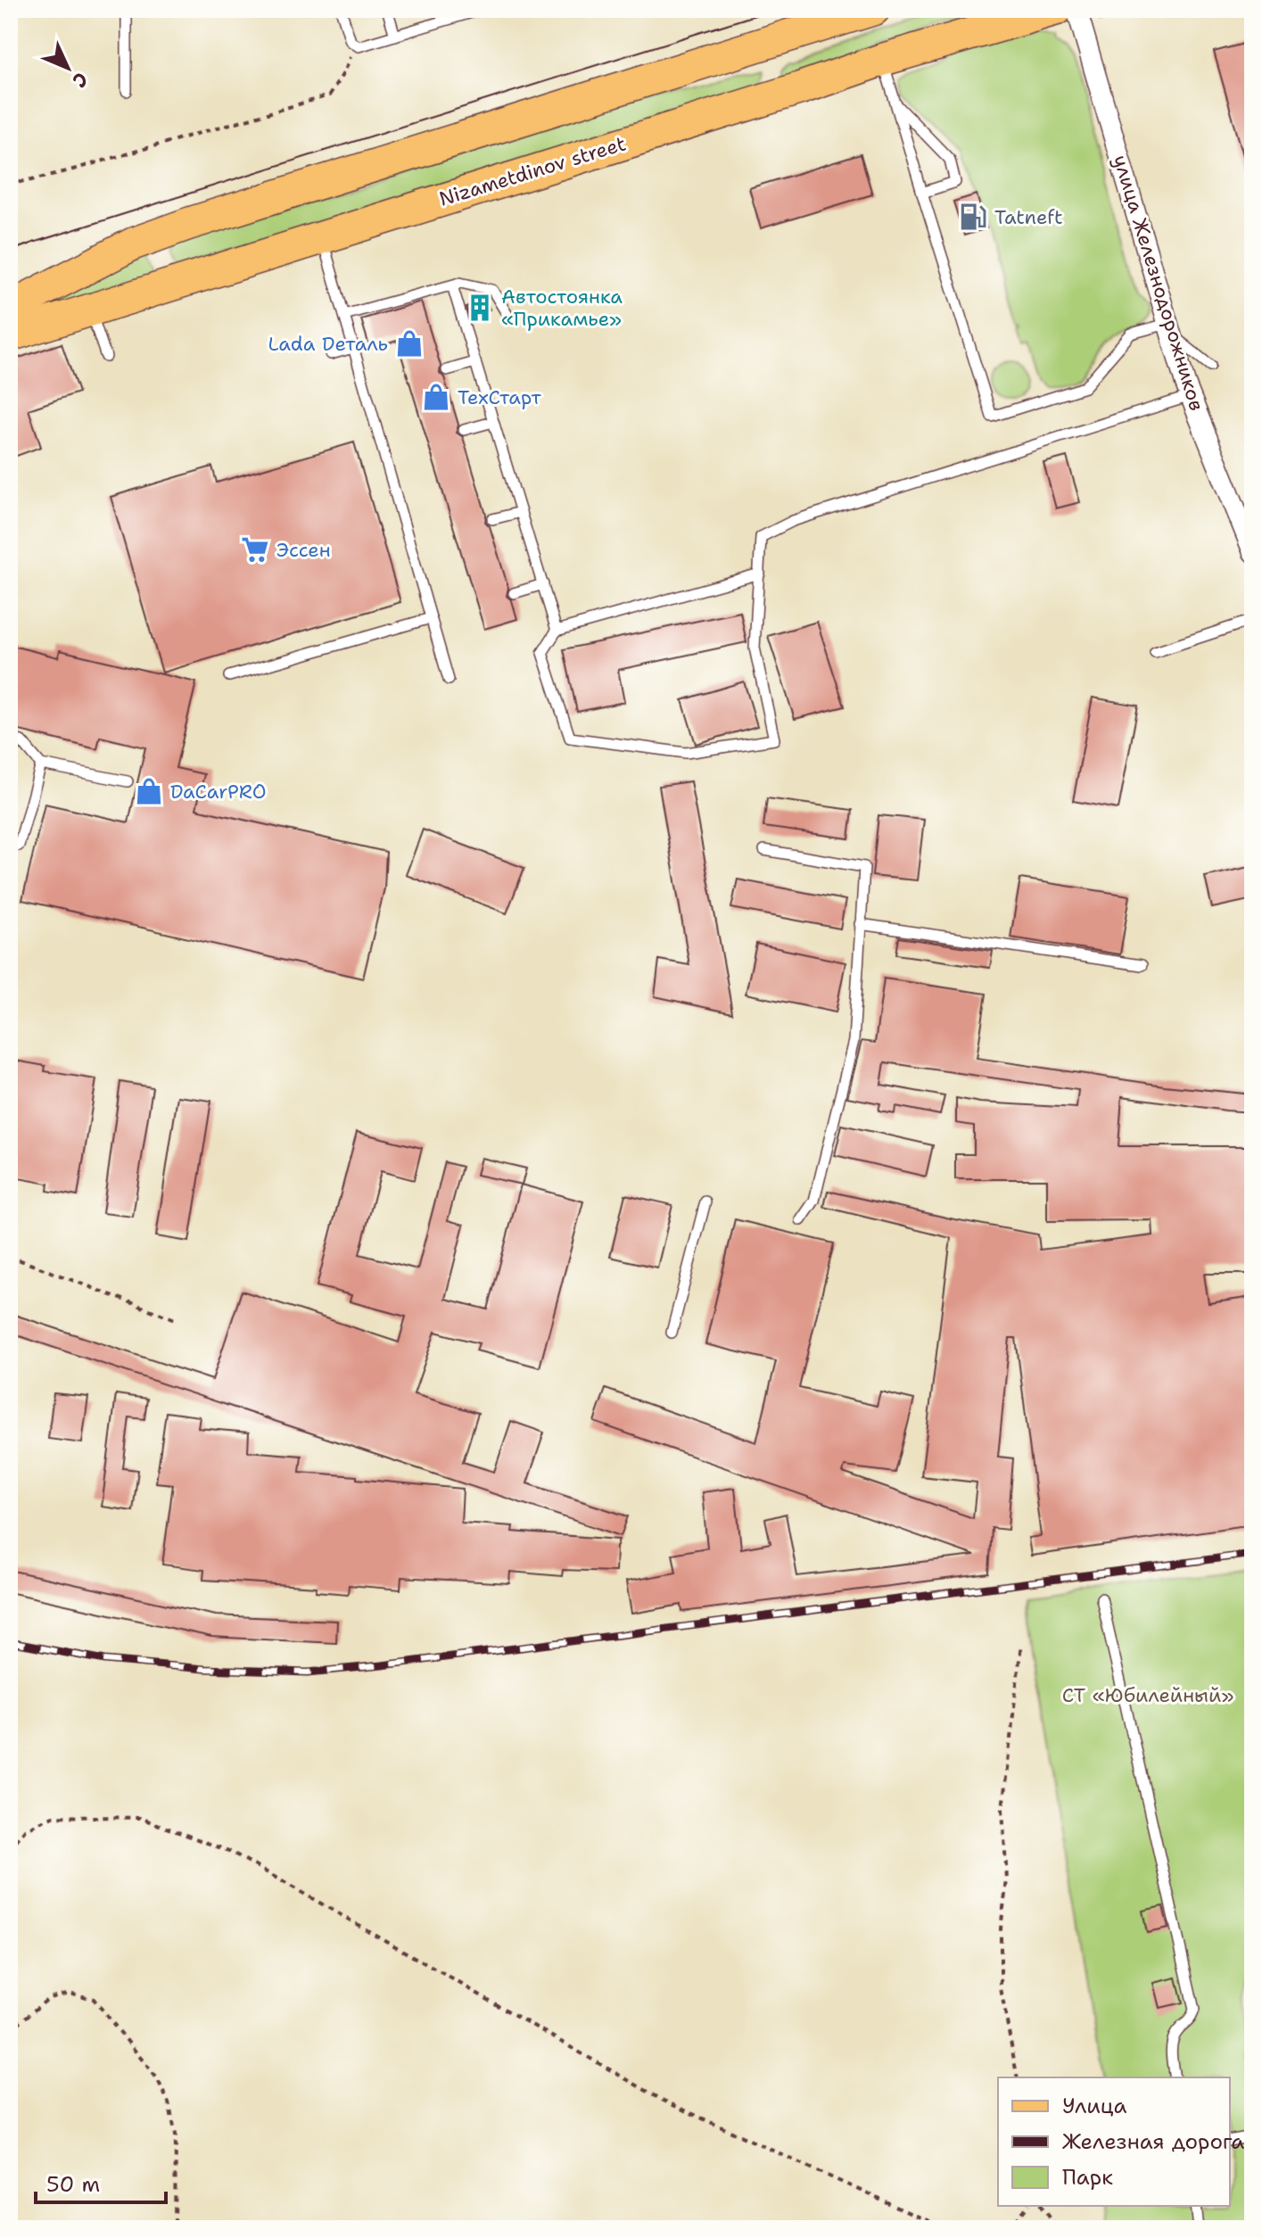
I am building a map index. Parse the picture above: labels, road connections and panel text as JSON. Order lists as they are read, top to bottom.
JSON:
{
  "streets": {
    "main road": ["Nizametdinov street"],
    "street": ["улица Железнодорожников"]
  },
  "parks": ["СТ «Юбилейный»"],
  "places": {
    "fuel station": ["Tatneft"],
    "building": ["Автостоянка «Прикамье»"],
    "shop": ["Lada Dеталь", "ТехСтарт", "DaCarPRO"],
    "supermarket": ["Эссен"]
  },
  "legend": ["Улица", "Железная дорога", "Парк"],
  "scale_bar": "50 m",
  "north": "bottom right"
}
